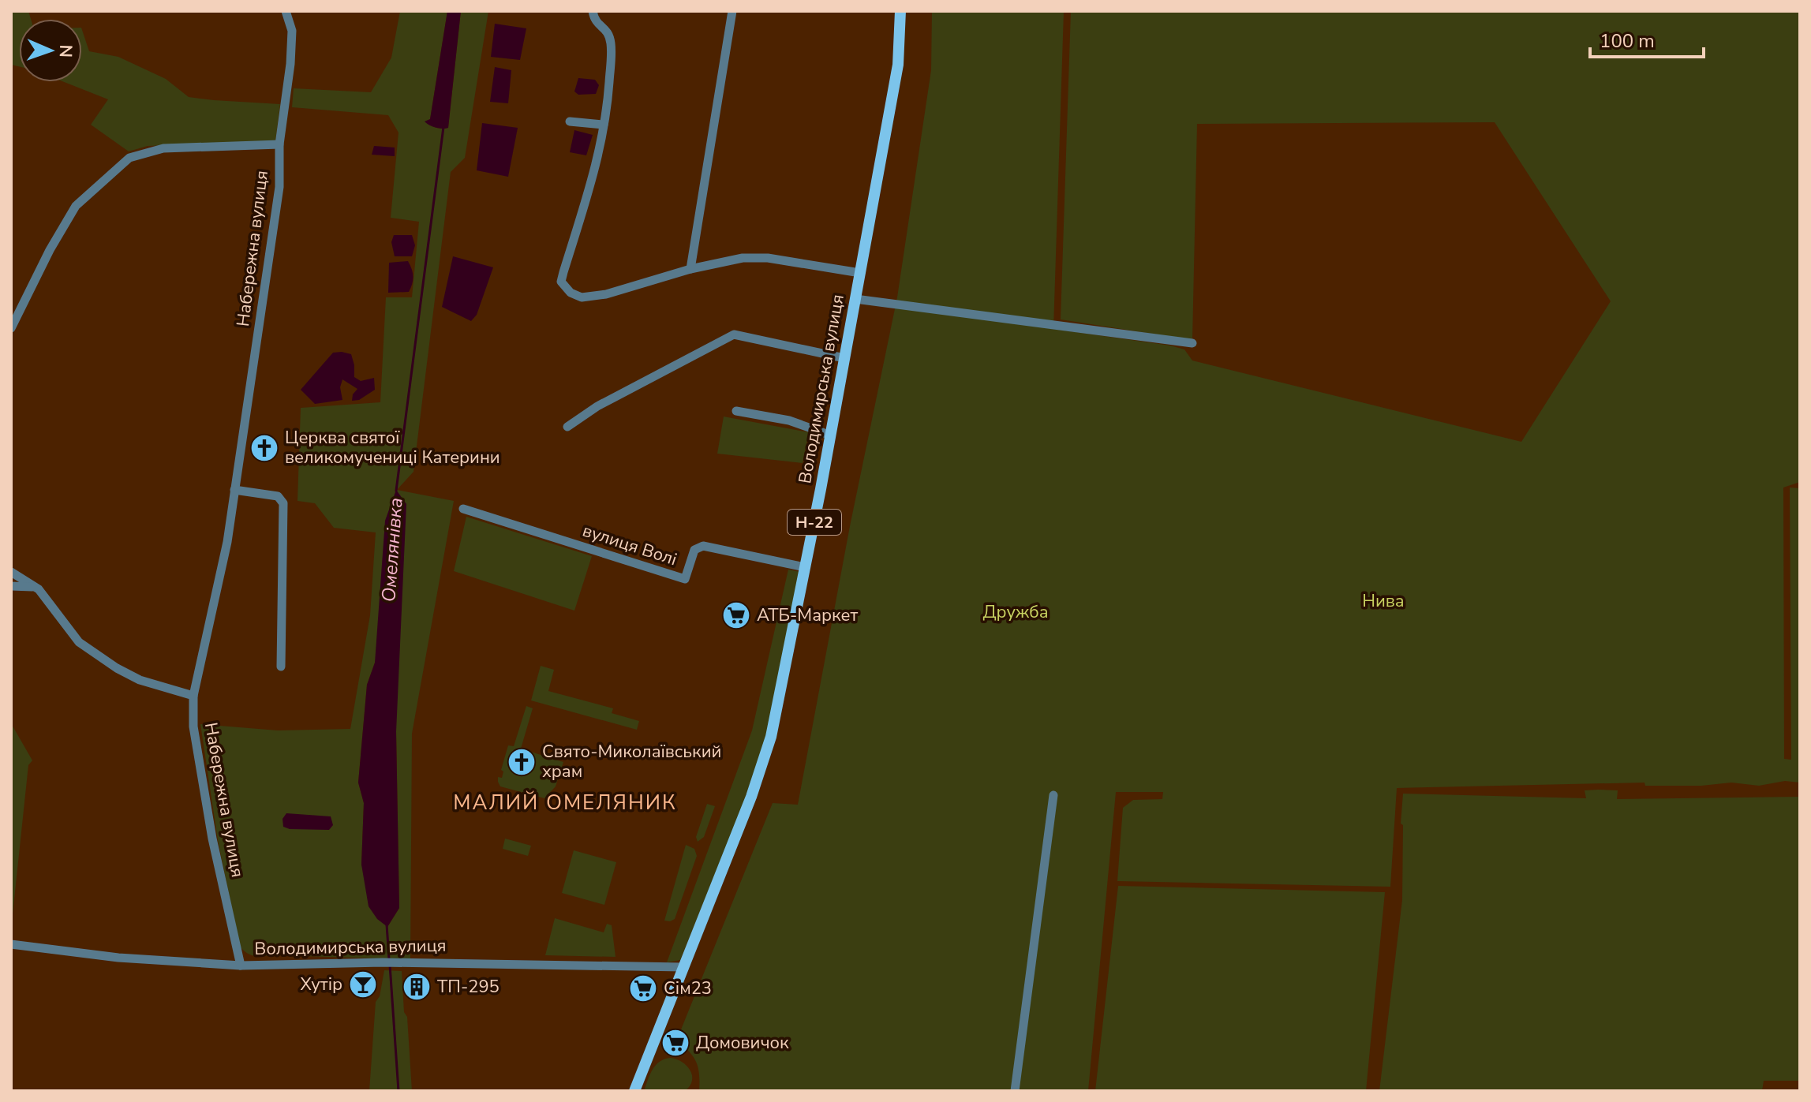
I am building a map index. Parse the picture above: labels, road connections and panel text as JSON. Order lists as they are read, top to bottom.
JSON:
{
  "streets": {
    "main road": ["Володимирська вулиця", "Н-22"],
    "street": ["Набережна вулиця", "вулиця Волі"]
  },
  "crossings": [
    ["Набережна вулиця", "Володимирська вулиця"],
    ["Володимирська вулиця", "вулиця Волі"]
  ],
  "districts": ["МАЛИЙ ОМЕЛЯНИК"],
  "water": ["Омелянівка"],
  "parks": ["Нива", "Дружба"],
  "places": {
    "church": ["Церква святої великомучениці Катерини", "Свято-Миколаївський храм"],
    "supermarket": ["АТБ-Маркет", "Сім23", "Домовичок"],
    "bar": ["Хутір"],
    "building": ["ТП-295"]
  },
  "scale_bar": "100 m",
  "north": "right"
}
